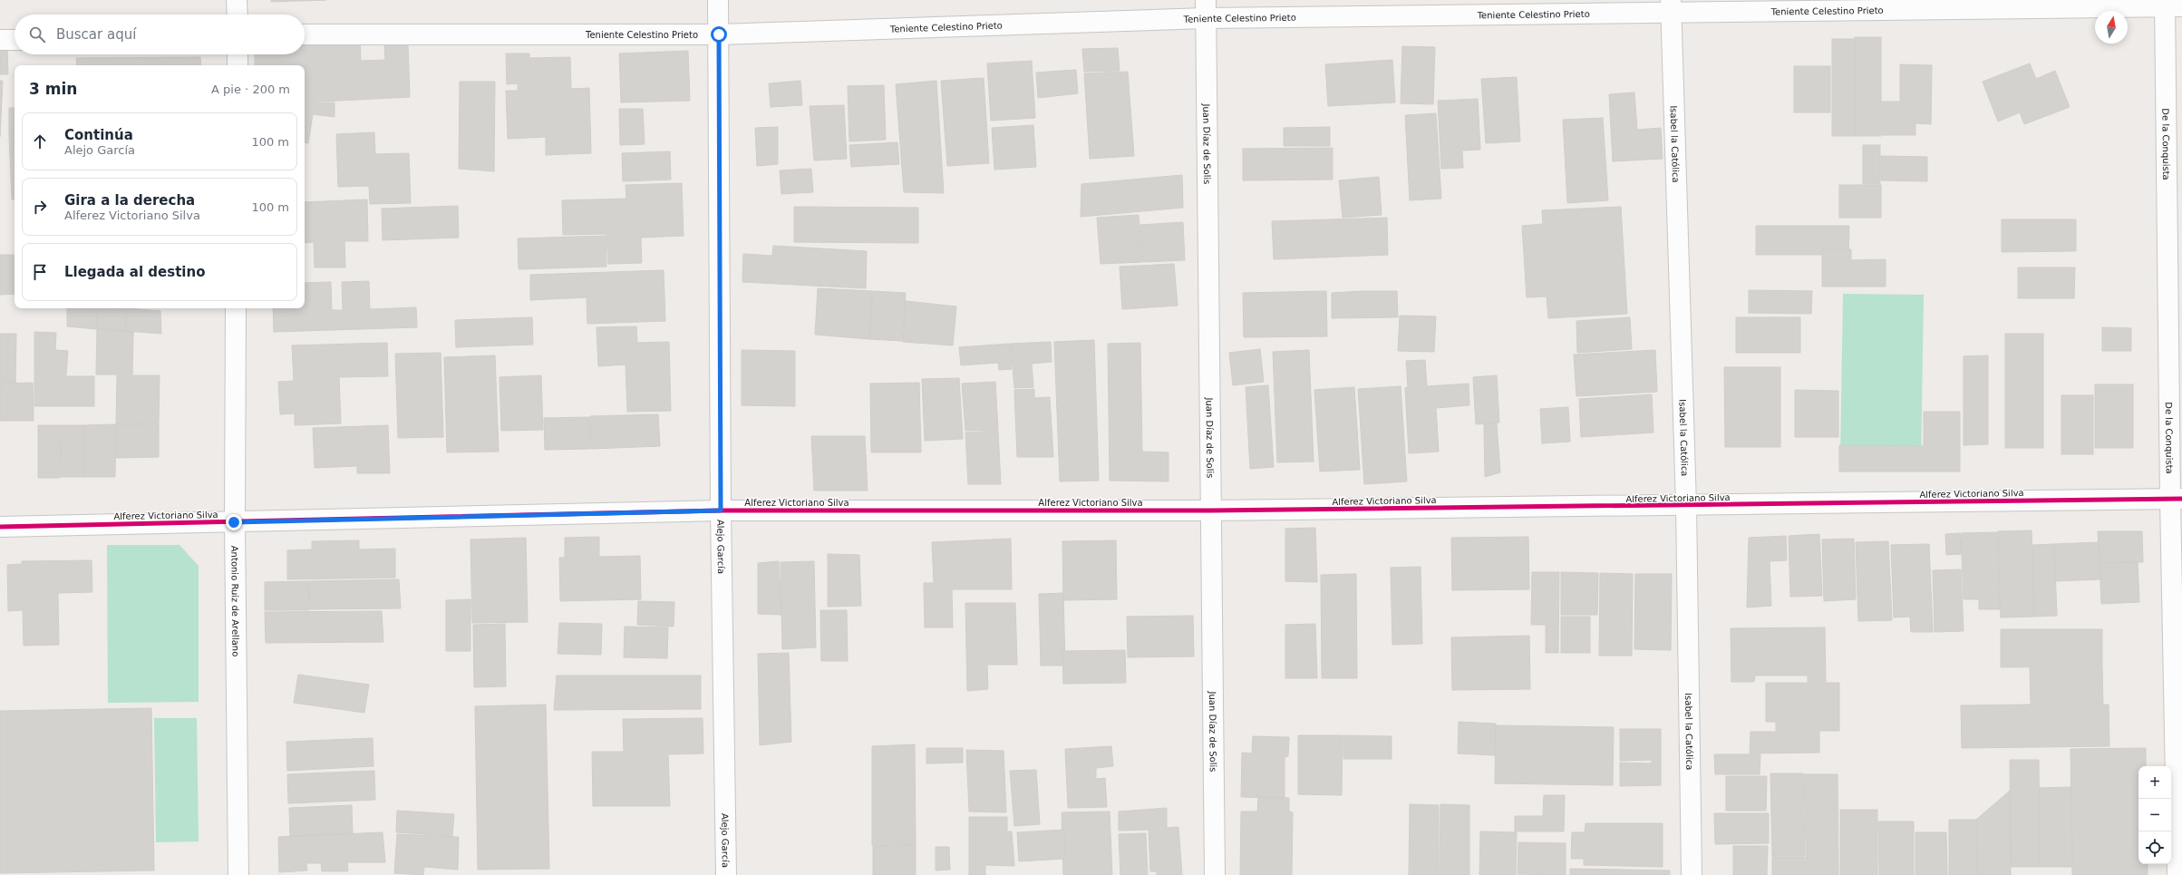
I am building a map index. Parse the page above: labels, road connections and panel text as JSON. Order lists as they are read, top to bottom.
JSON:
{
  "streets": {
    "street": [
      "Teniente Celestino Prieto",
      "Juan Díaz de Solis",
      "Isabel la Católica",
      "De la Conquista",
      "Alferez Victoriano Silva",
      "Alejo García",
      "Antonio Ruiz de Arellano"
    ]
  },
  "crossings": [
    ["Teniente Celestino Prieto", "Juan Díaz de Solis"],
    ["Teniente Celestino Prieto", "Isabel la Católica"],
    ["Teniente Celestino Prieto", "De la Conquista"],
    ["Teniente Celestino Prieto", "Alejo García"],
    ["Juan Díaz de Solis", "Alferez Victoriano Silva"],
    ["Isabel la Católica", "Alferez Victoriano Silva"],
    ["De la Conquista", "Alferez Victoriano Silva"],
    ["Alferez Victoriano Silva", "Alejo García"],
    ["Alferez Victoriano Silva", "Antonio Ruiz de Arellano"]
  ],
  "north": "top",
  "page": {
    "search": "Buscar aquí",
    "heading": ["3 min", "A pie · 200 m"],
    "list": [
      ["Continúa", "Alejo García", "100 m"],
      ["Gira a la derecha", "Alferez Victoriano Silva", "100 m"],
      "Llegada al destino"
    ],
    "map_buttons": ["+", "−"]
  }
}
